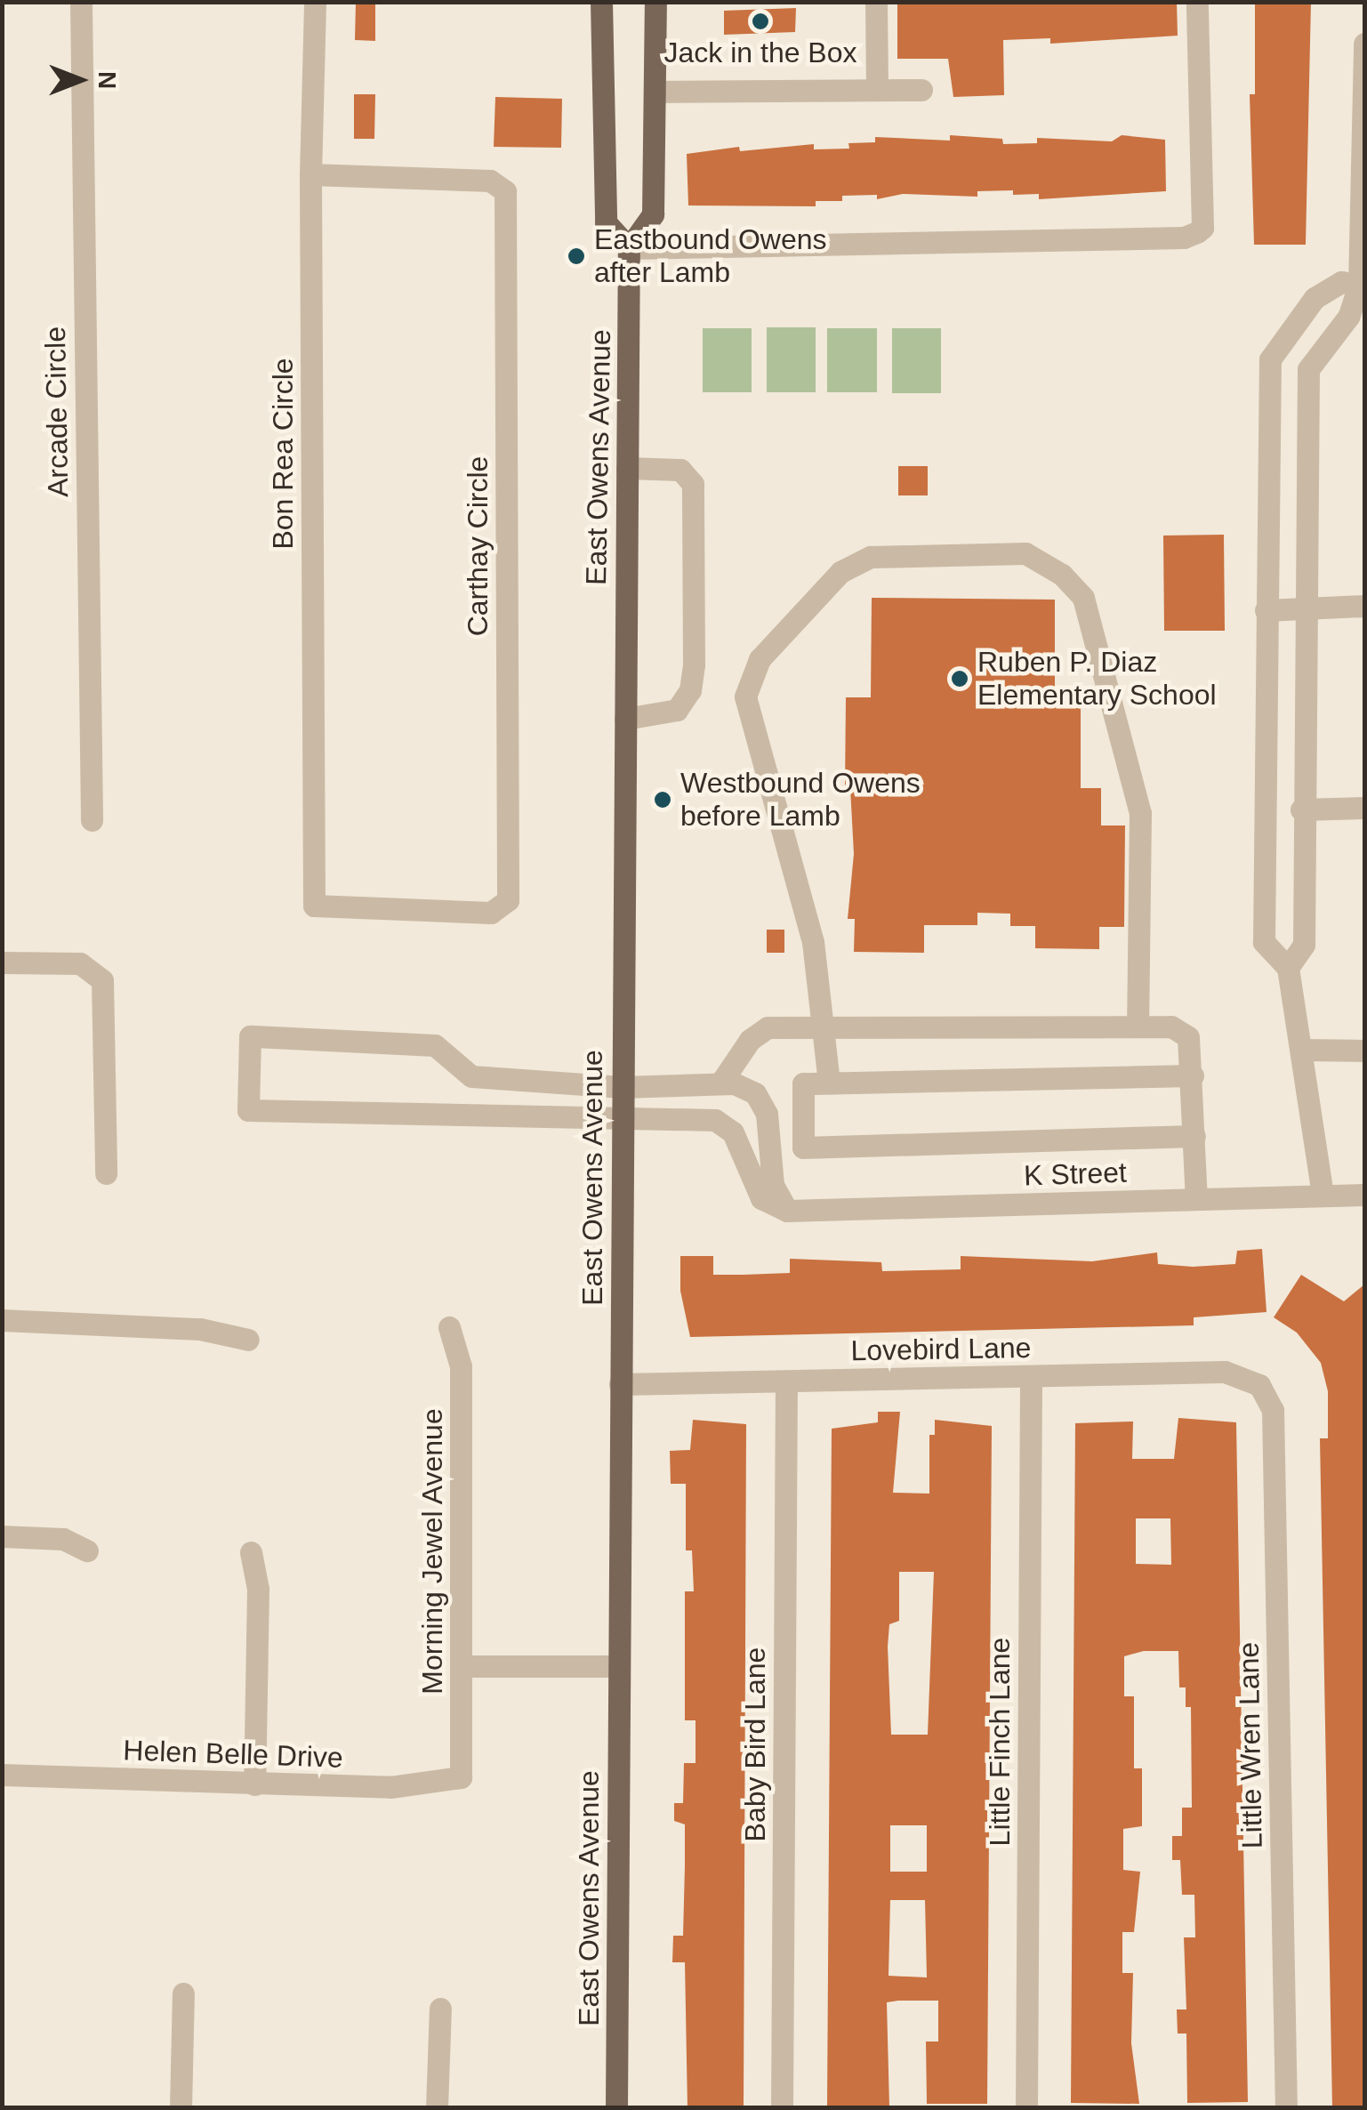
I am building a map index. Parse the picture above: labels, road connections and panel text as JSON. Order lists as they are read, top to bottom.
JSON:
{
  "streets": {
    "main road": ["East Owens Avenue"],
    "street": [
      "Arcade Circle",
      "Bon Rea Circle",
      "Carthay Circle",
      "K Street",
      "Lovebird Lane",
      "Morning Jewel Avenue",
      "Little Finch Lane",
      "Baby Bird Lane",
      "Little Wren Lane",
      "Helen Belle Drive"
    ]
  },
  "crossings": [
    ["Bon Rea Circle", "Carthay Circle"],
    ["East Owens Avenue", "Lovebird Lane"],
    ["Lovebird Lane", "Little Finch Lane"],
    ["Lovebird Lane", "Baby Bird Lane"],
    ["Lovebird Lane", "Little Wren Lane"],
    ["Morning Jewel Avenue", "Helen Belle Drive"]
  ],
  "places": [
    "Jack in the Box",
    "Eastbound Owens after Lamb",
    "Ruben P. Diaz Elementary School",
    "Westbound Owens before Lamb"
  ],
  "north": "right"
}
